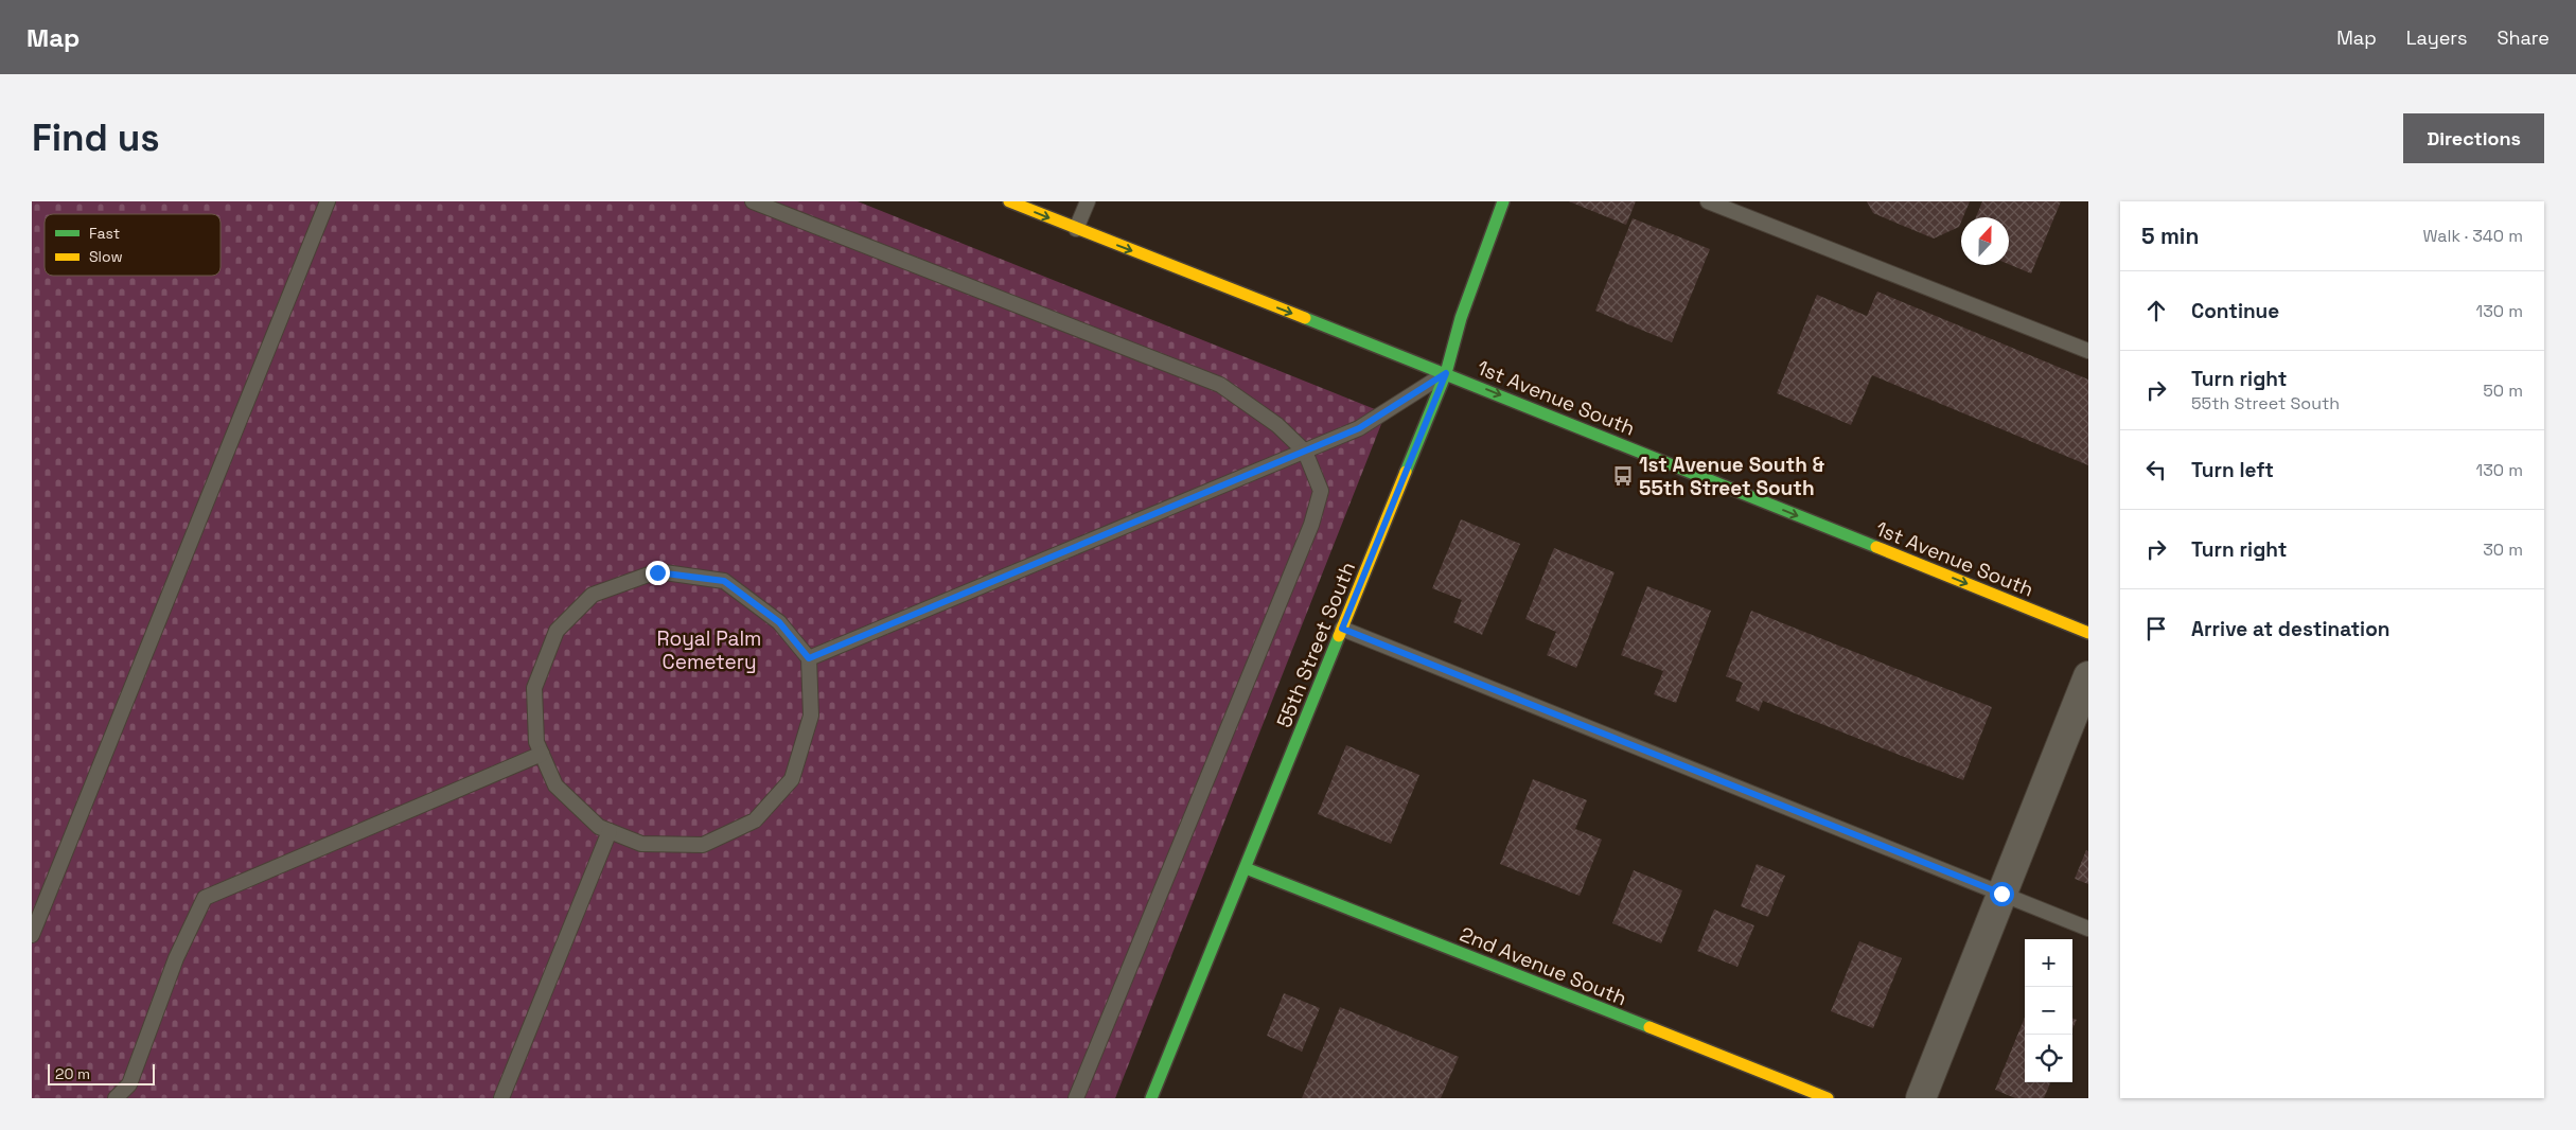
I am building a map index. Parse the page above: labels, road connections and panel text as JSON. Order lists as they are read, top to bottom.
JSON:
{
  "streets": {
    "street": ["1st Avenue South", "55th Street South", "2nd Avenue South"]
  },
  "crossings": [
    ["1st Avenue South", "55th Street South"],
    ["55th Street South", "2nd Avenue South"]
  ],
  "one_way": ["1st Avenue South"],
  "parks": ["Royal Palm Cemetery"],
  "places": {
    "bus stop": ["1st Avenue South & 55th Street South"]
  },
  "legend": ["Fast", "Slow"],
  "scale_bar": "20 m",
  "north": "top",
  "page": {
    "header": "Map",
    "nav": ["Map", "Layers", "Share"],
    "buttons": "Directions",
    "title": "Find us",
    "heading": ["5 min", "Walk · 340 m"],
    "list": [
      ["Continue", "130 m"],
      ["Turn right", "55th Street South", "50 m"],
      ["Turn left", "130 m"],
      ["Turn right", "30 m"],
      "Arrive at destination"
    ],
    "map_buttons": ["+", "−"],
    "scale": "20 m"
  }
}
